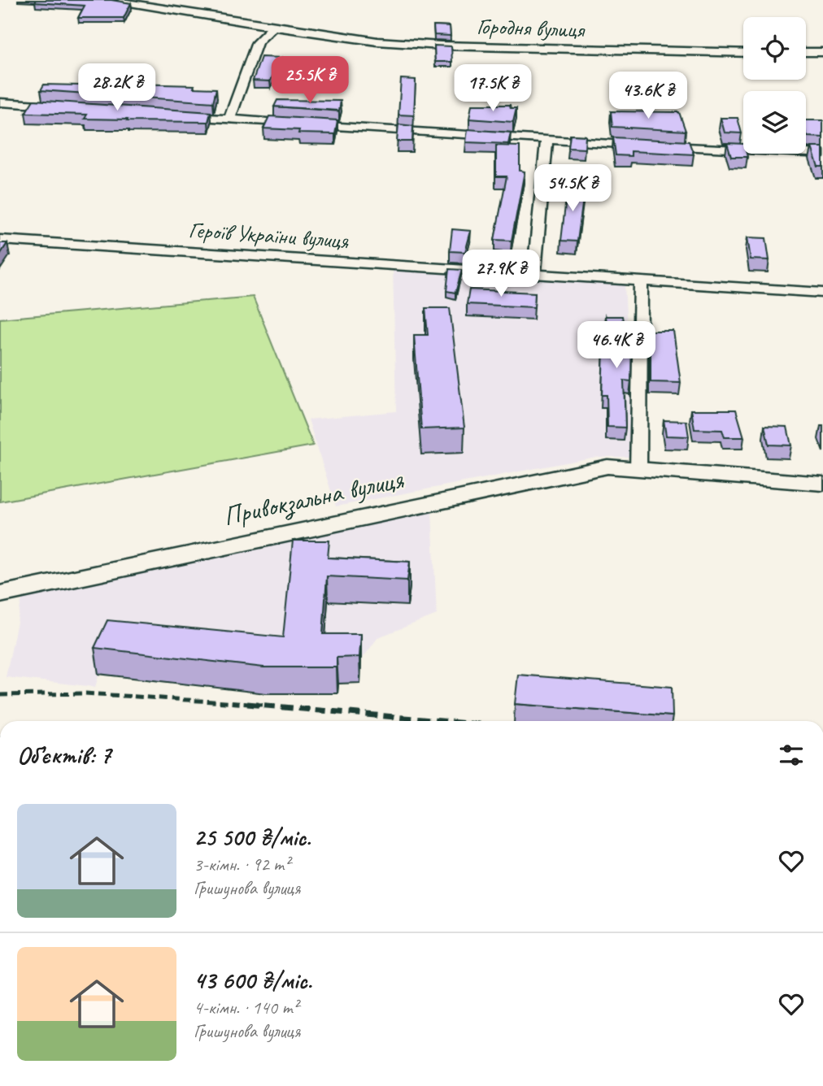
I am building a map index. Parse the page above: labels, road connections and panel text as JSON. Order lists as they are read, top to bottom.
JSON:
{
  "streets": {
    "street": ["Городня вулиця", "Героїв України вулиця", "Привокзальна вулиця"]
  },
  "page": {
    "price": [
      "25.5K ₴",
      "28.2K ₴",
      "17.5K ₴",
      "43.6K ₴",
      "54.5K ₴",
      "27.9K ₴",
      "46.4K ₴"
    ],
    "heading": "Об’єктів: 7",
    "list": [
      {
        "name": "25 500 ₴/міс.",
        "note": "3-кімн. · 92 m² · Гришунова вулиця"
      },
      {
        "name": "43 600 ₴/міс.",
        "note": "4-кімн. · 140 m² · Гришунова вулиця"
      }
    ]
  }
}
